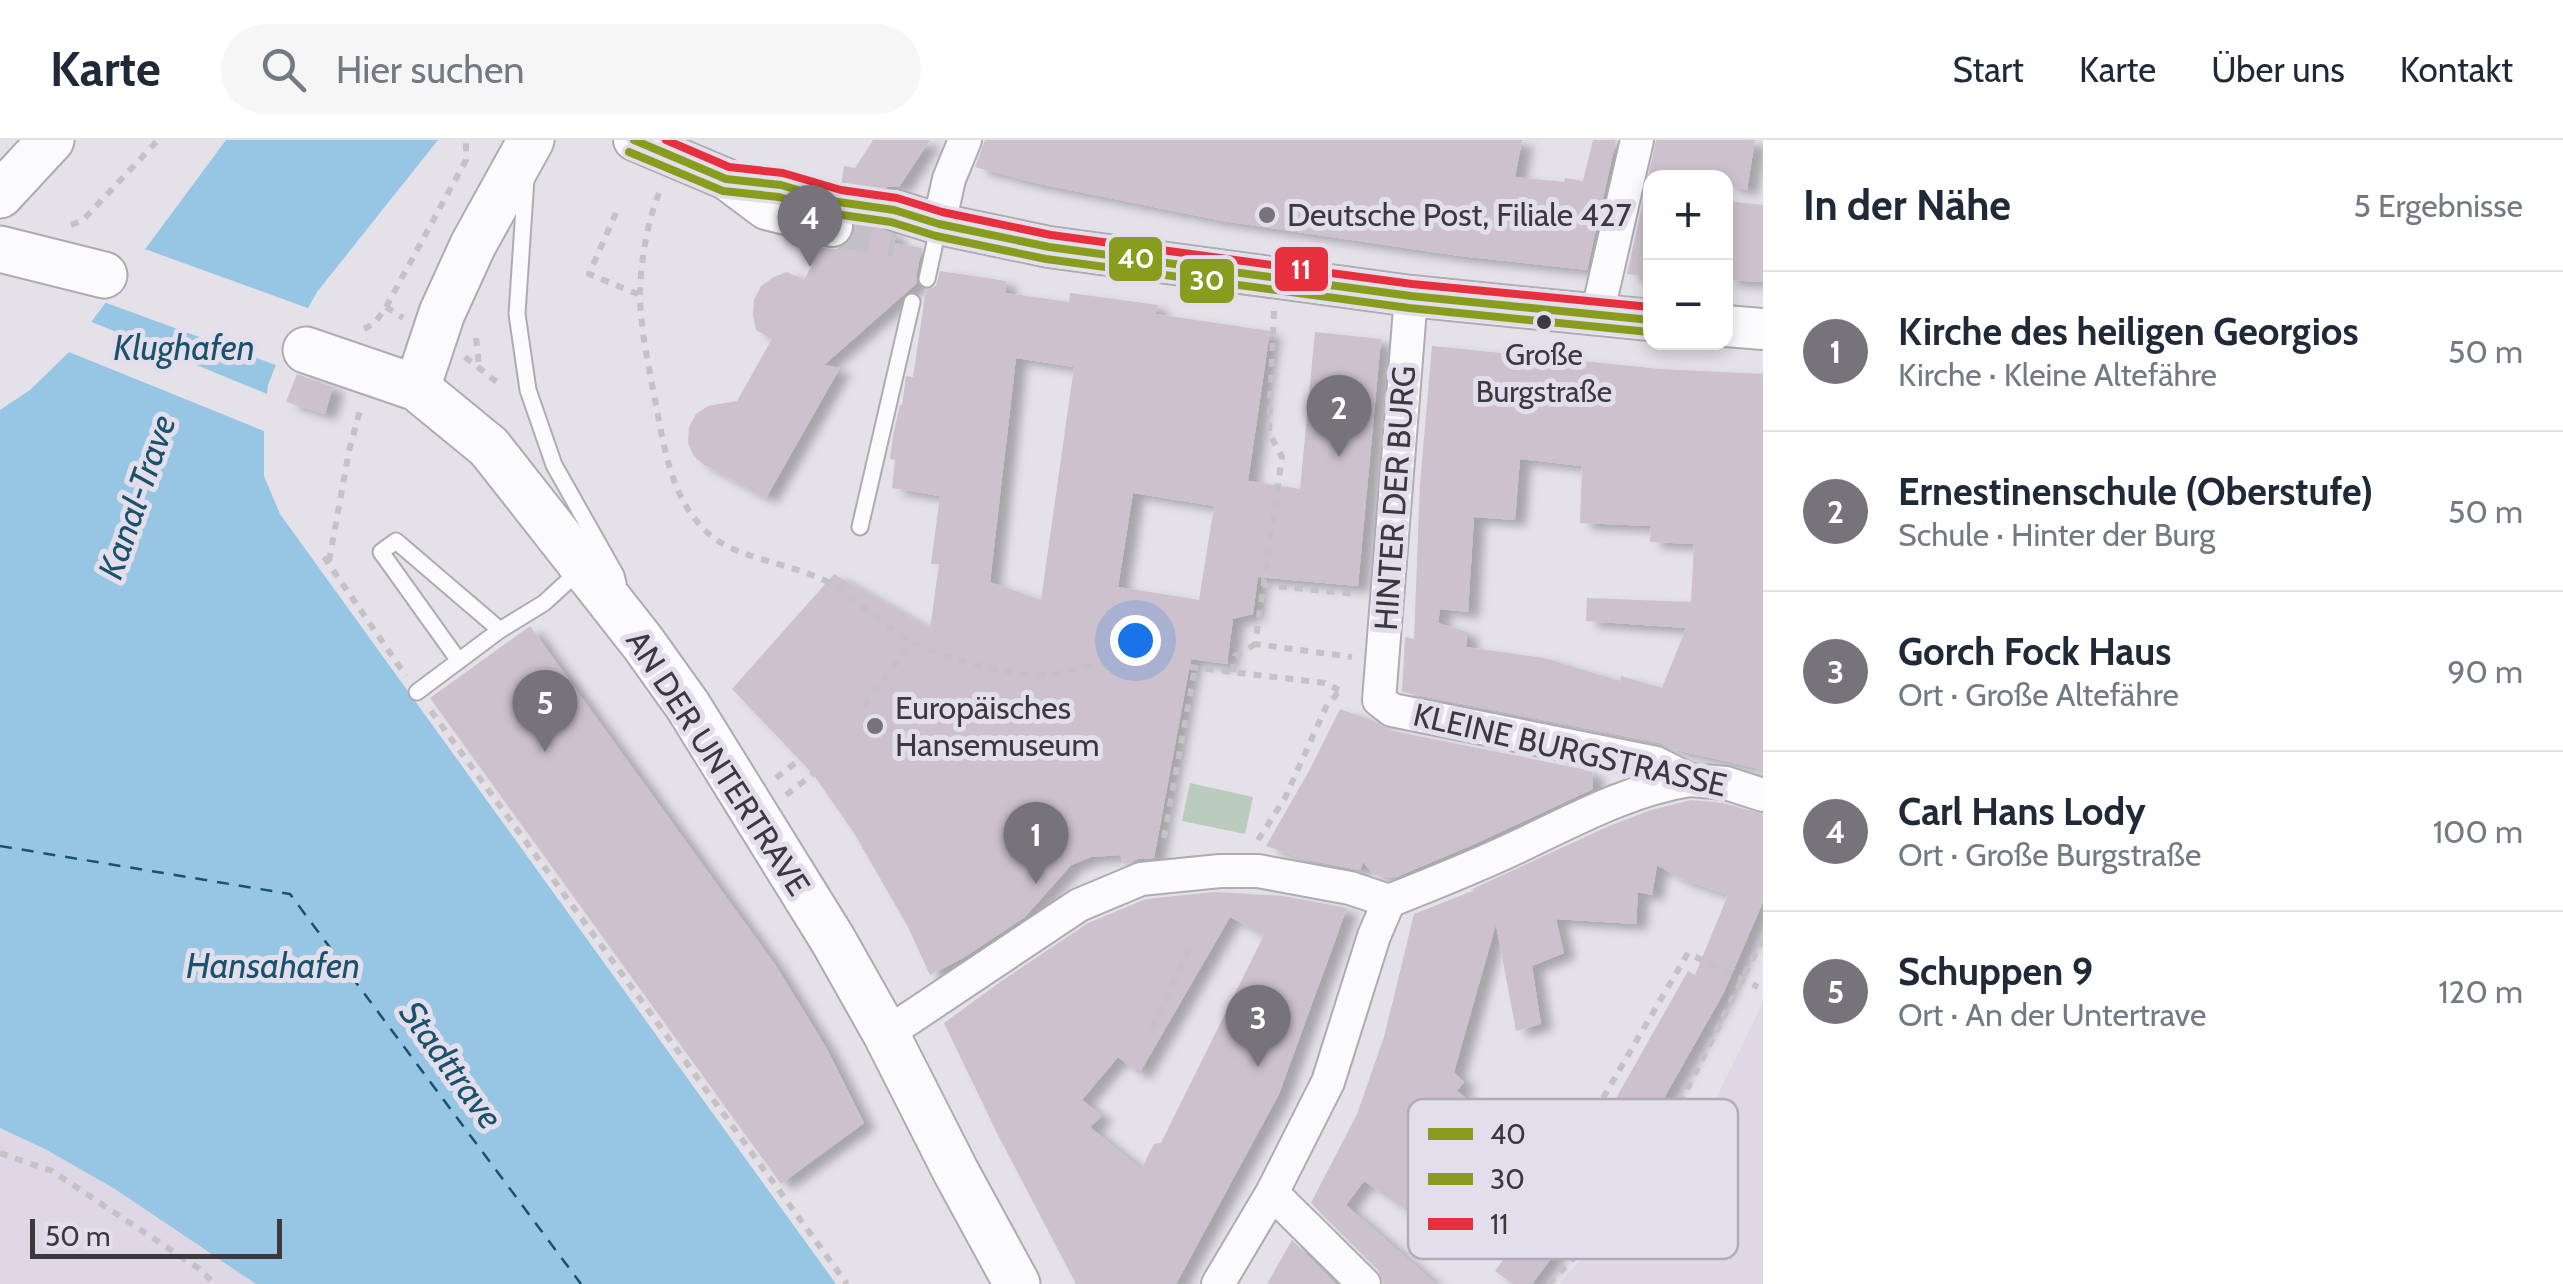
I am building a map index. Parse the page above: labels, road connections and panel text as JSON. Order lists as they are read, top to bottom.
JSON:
{
  "streets": {
    "main road": ["AN DER UNTERTRAVE"],
    "street": ["HINTER DER BURG", "KLEINE BURGSTRASSE"]
  },
  "crossings": [
    ["HINTER DER BURG", "KLEINE BURGSTRASSE"]
  ],
  "water": [
    "Klughafen",
    "Kanal-Trave",
    "Hansahafen",
    "Stadttrave"
  ],
  "places": ["Deutsche Post, Filiale 427", "Große Burgstraße", "Europäisches Hansemuseum"],
  "lines": ["transit line 40", "transit line 11", "transit line 30"],
  "legend": ["40", "30", "11"],
  "scale_bar": "50 m",
  "page": {
    "header": "Karte",
    "search": "Hier suchen",
    "nav": [
      "Start",
      "Karte",
      "Über uns",
      "Kontakt"
    ],
    "heading": ["In der Nähe", "5 Ergebnisse"],
    "map_buttons": ["+", "−"],
    "pins": [
      "4",
      "2",
      "5",
      "1",
      "3"
    ],
    "list": [
      {
        "mark": "1",
        "name": "Kirche des heiligen Georgios",
        "note": "Kirche · Kleine Altefähre",
        "value": "50 m"
      },
      {
        "mark": "2",
        "name": "Ernestinenschule (Oberstufe)",
        "note": "Schule · Hinter der Burg",
        "value": "50 m"
      },
      {
        "mark": "3",
        "name": "Gorch Fock Haus",
        "note": "Ort · Große Altefähre",
        "value": "90 m"
      },
      {
        "mark": "4",
        "name": "Carl Hans Lody",
        "note": "Ort · Große Burgstraße",
        "value": "100 m"
      },
      {
        "mark": "5",
        "name": "Schuppen 9",
        "note": "Ort · An der Untertrave",
        "value": "120 m"
      }
    ],
    "scale": "50 m"
  }
}
